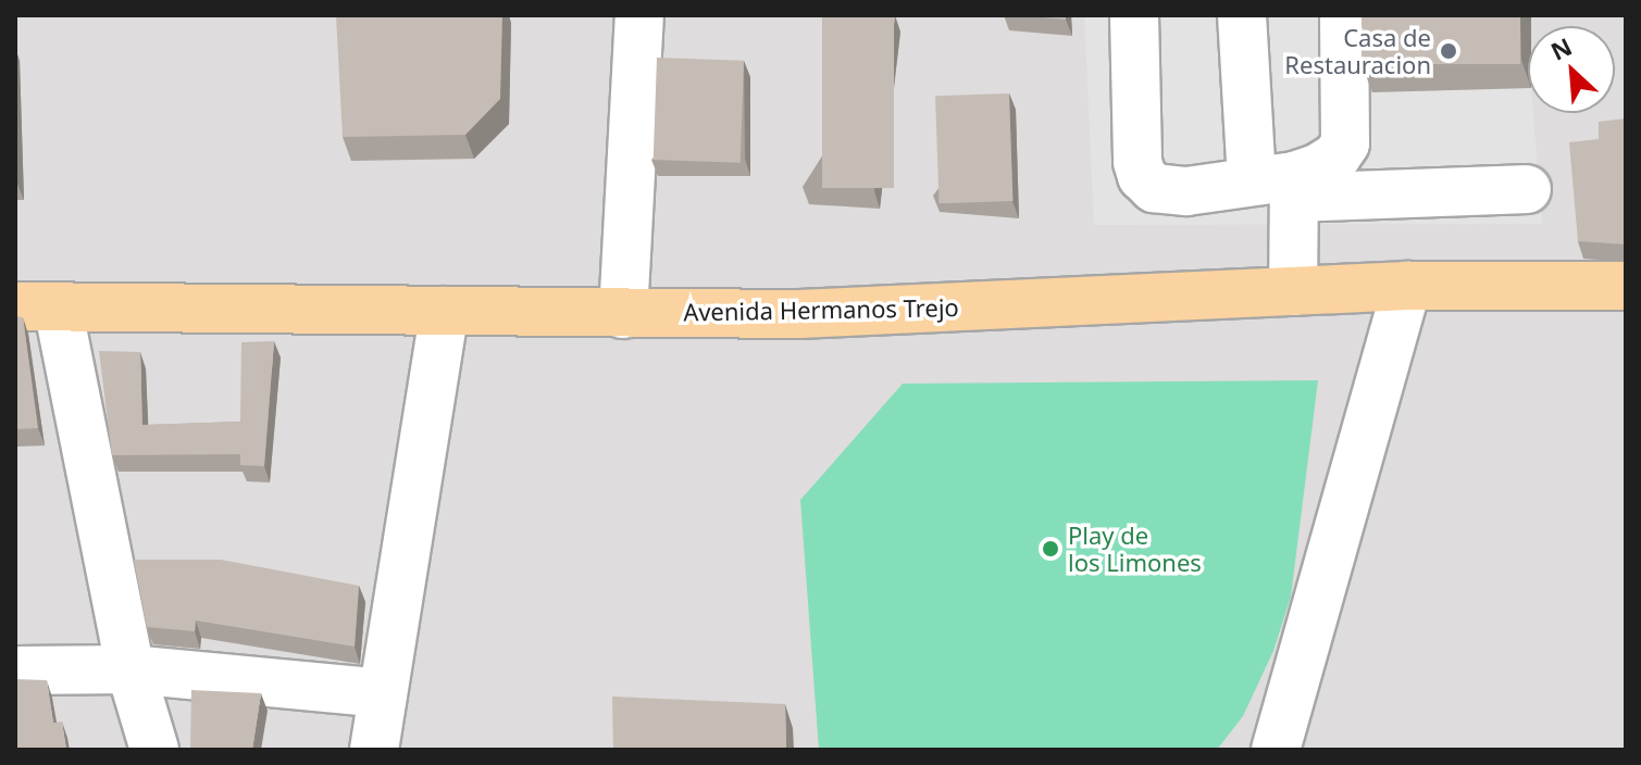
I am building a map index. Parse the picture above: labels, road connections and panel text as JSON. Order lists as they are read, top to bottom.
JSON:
{
  "streets": {
    "main road": ["Avenida Hermanos Trejo"]
  },
  "places": ["Casa de Restauracion", "Play de los Limones"],
  "north": "top left"
}
